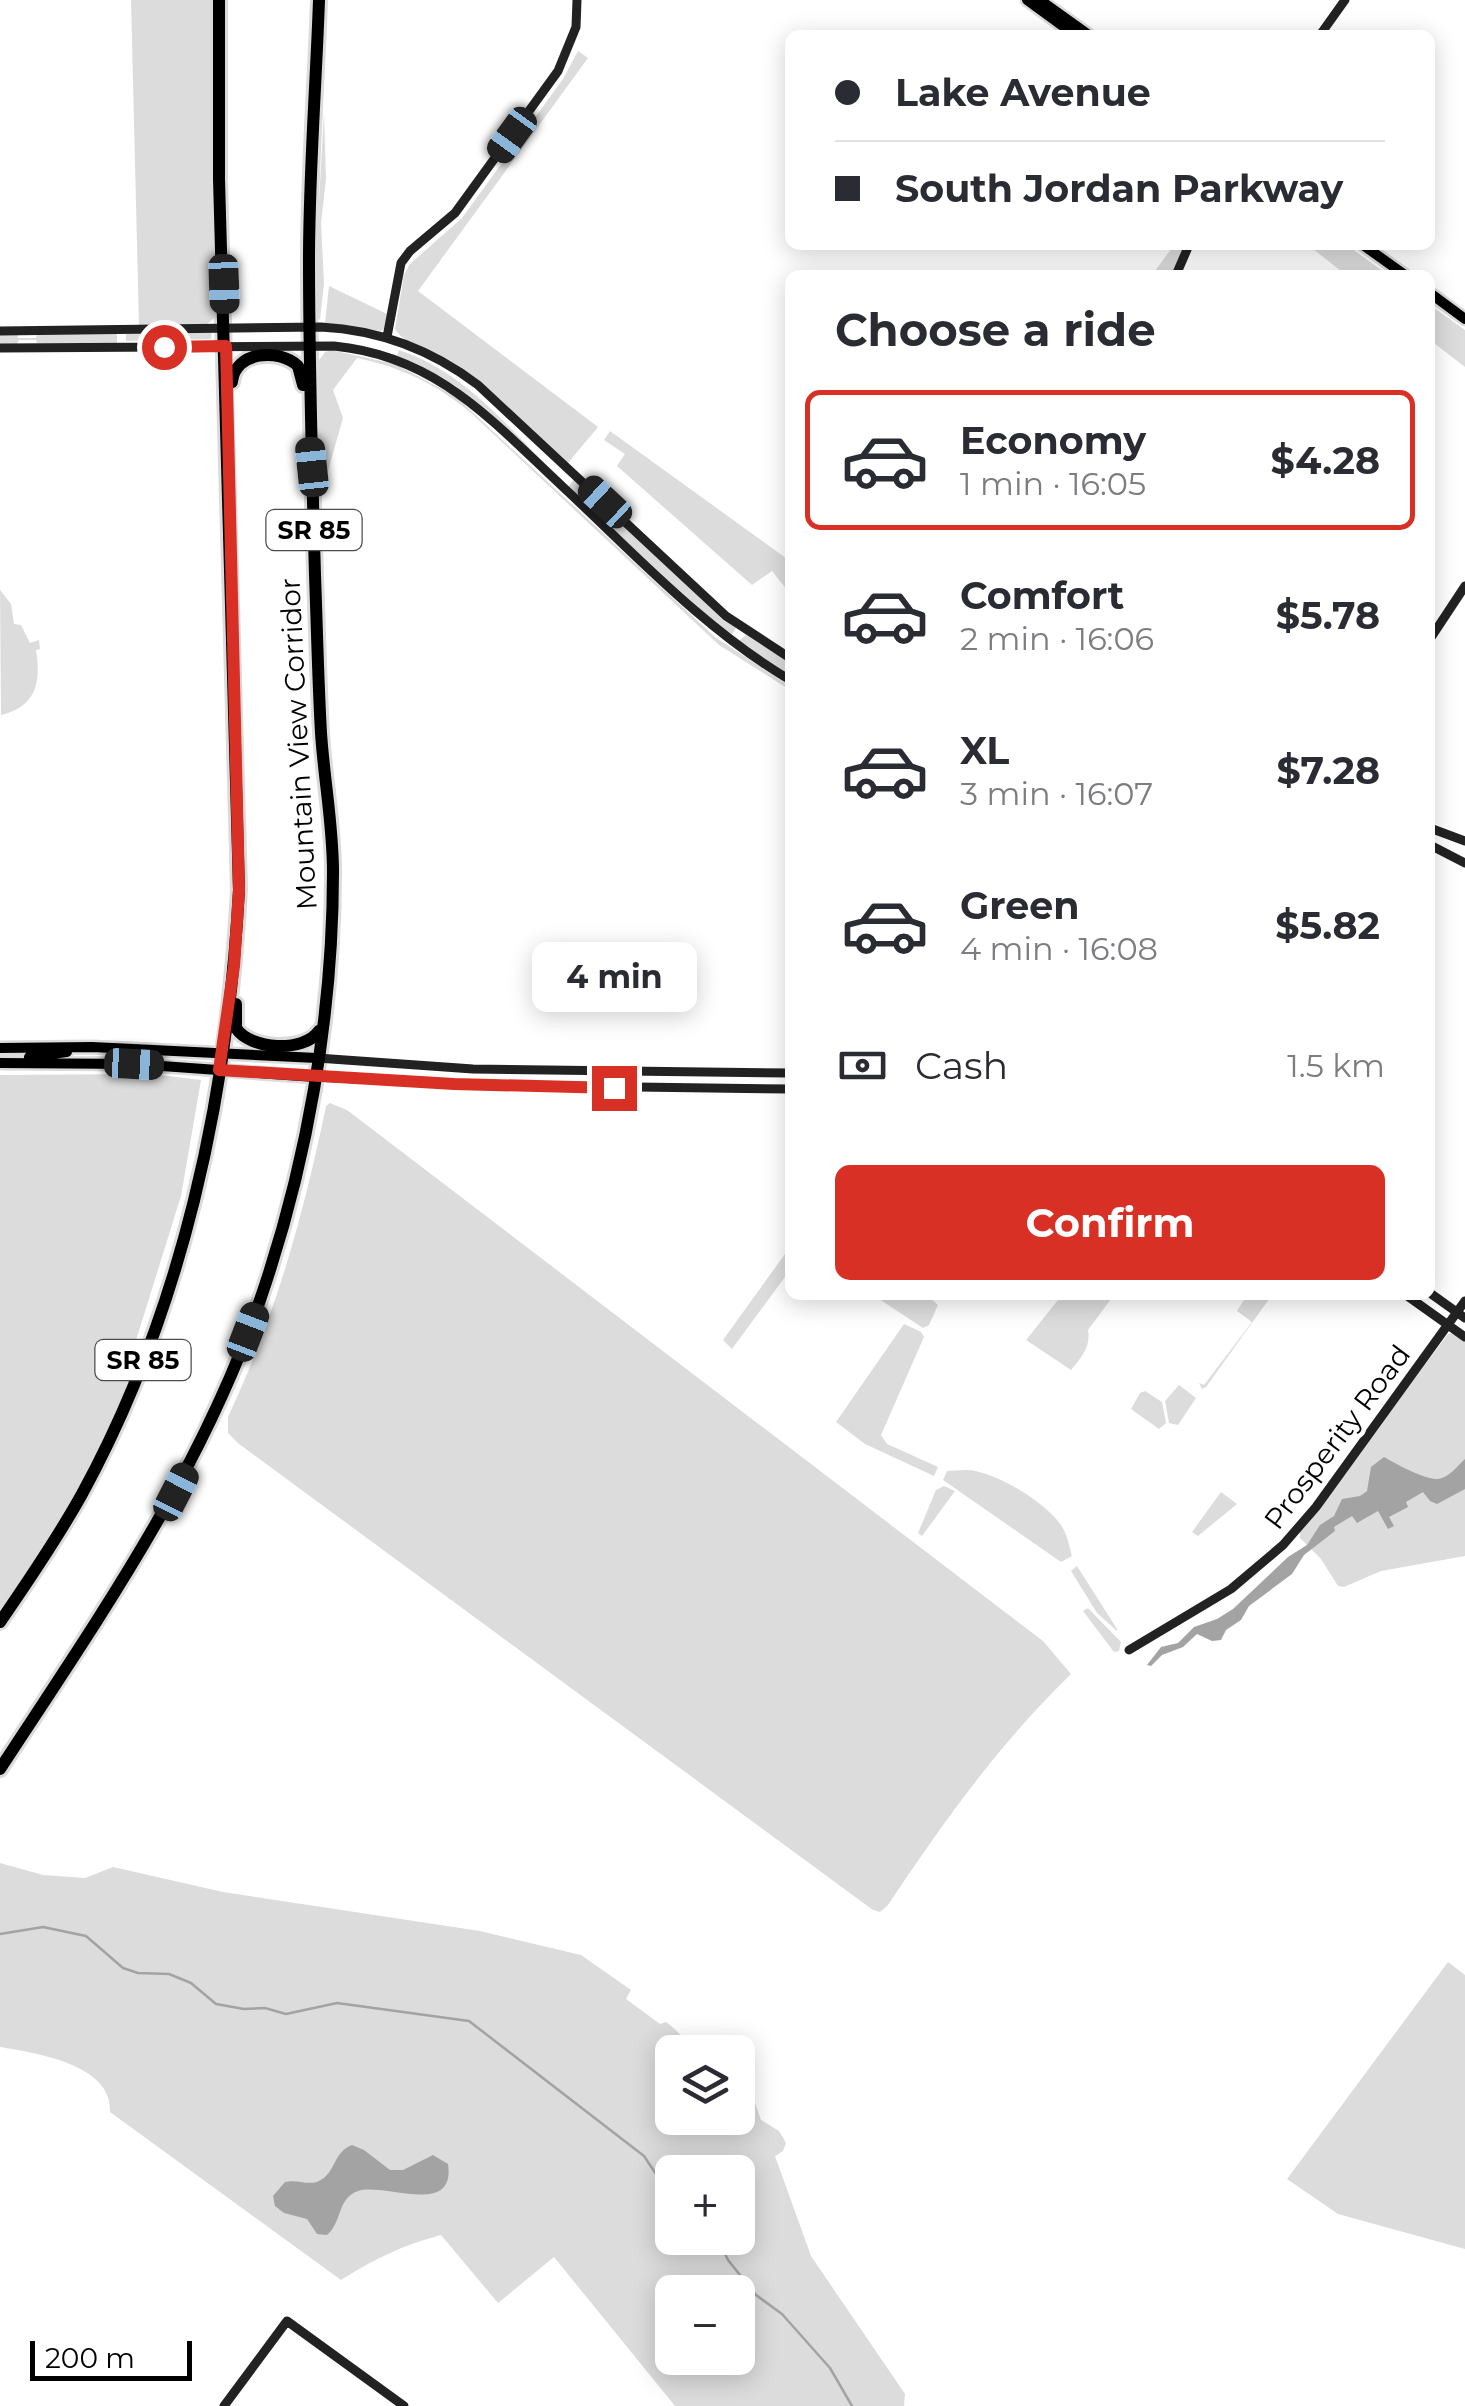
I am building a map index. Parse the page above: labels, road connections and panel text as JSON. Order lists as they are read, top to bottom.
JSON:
{
  "streets": {
    "highway": ["SR 85", "Mountain View Corridor"],
    "street": ["Prosperity Road"]
  },
  "scale_bar": "200 m",
  "page": {
    "banner": ["Lake Avenue", "South Jordan Parkway"],
    "heading": "Choose a ride",
    "list": [
      {
        "name": "Economy",
        "note": "1 min · 16:05",
        "value": "$4.28"
      },
      {
        "name": "Comfort",
        "note": "2 min · 16:06",
        "value": "$5.78"
      },
      {
        "name": "XL",
        "note": "3 min · 16:07",
        "value": "$7.28"
      },
      {
        "name": "Green",
        "note": "4 min · 16:08",
        "value": "$5.82"
      }
    ],
    "bubble": "4 min",
    "pay": ["Cash", "1.5 km"],
    "buttons": "Confirm",
    "map_buttons": ["+", "−"],
    "scale": "200 m"
  }
}
